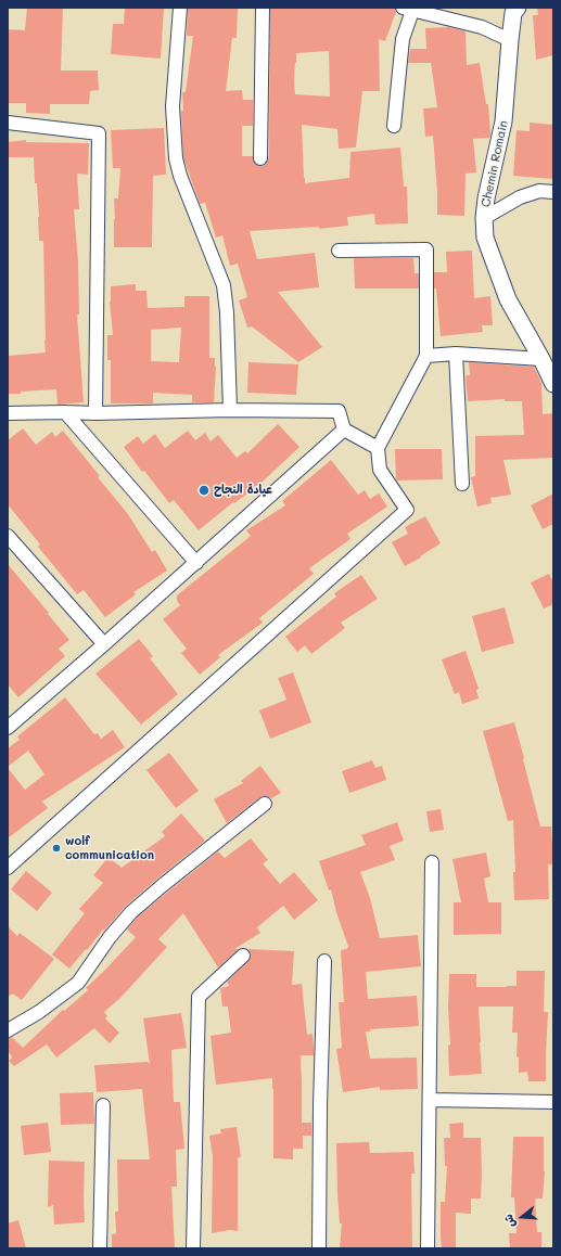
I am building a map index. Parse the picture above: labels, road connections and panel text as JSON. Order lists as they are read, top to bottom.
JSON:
{
  "streets": {
    "street": ["Chemin Romain"]
  },
  "places": ["عيادة النجاح", "wolf communication"],
  "north": "left"
}
